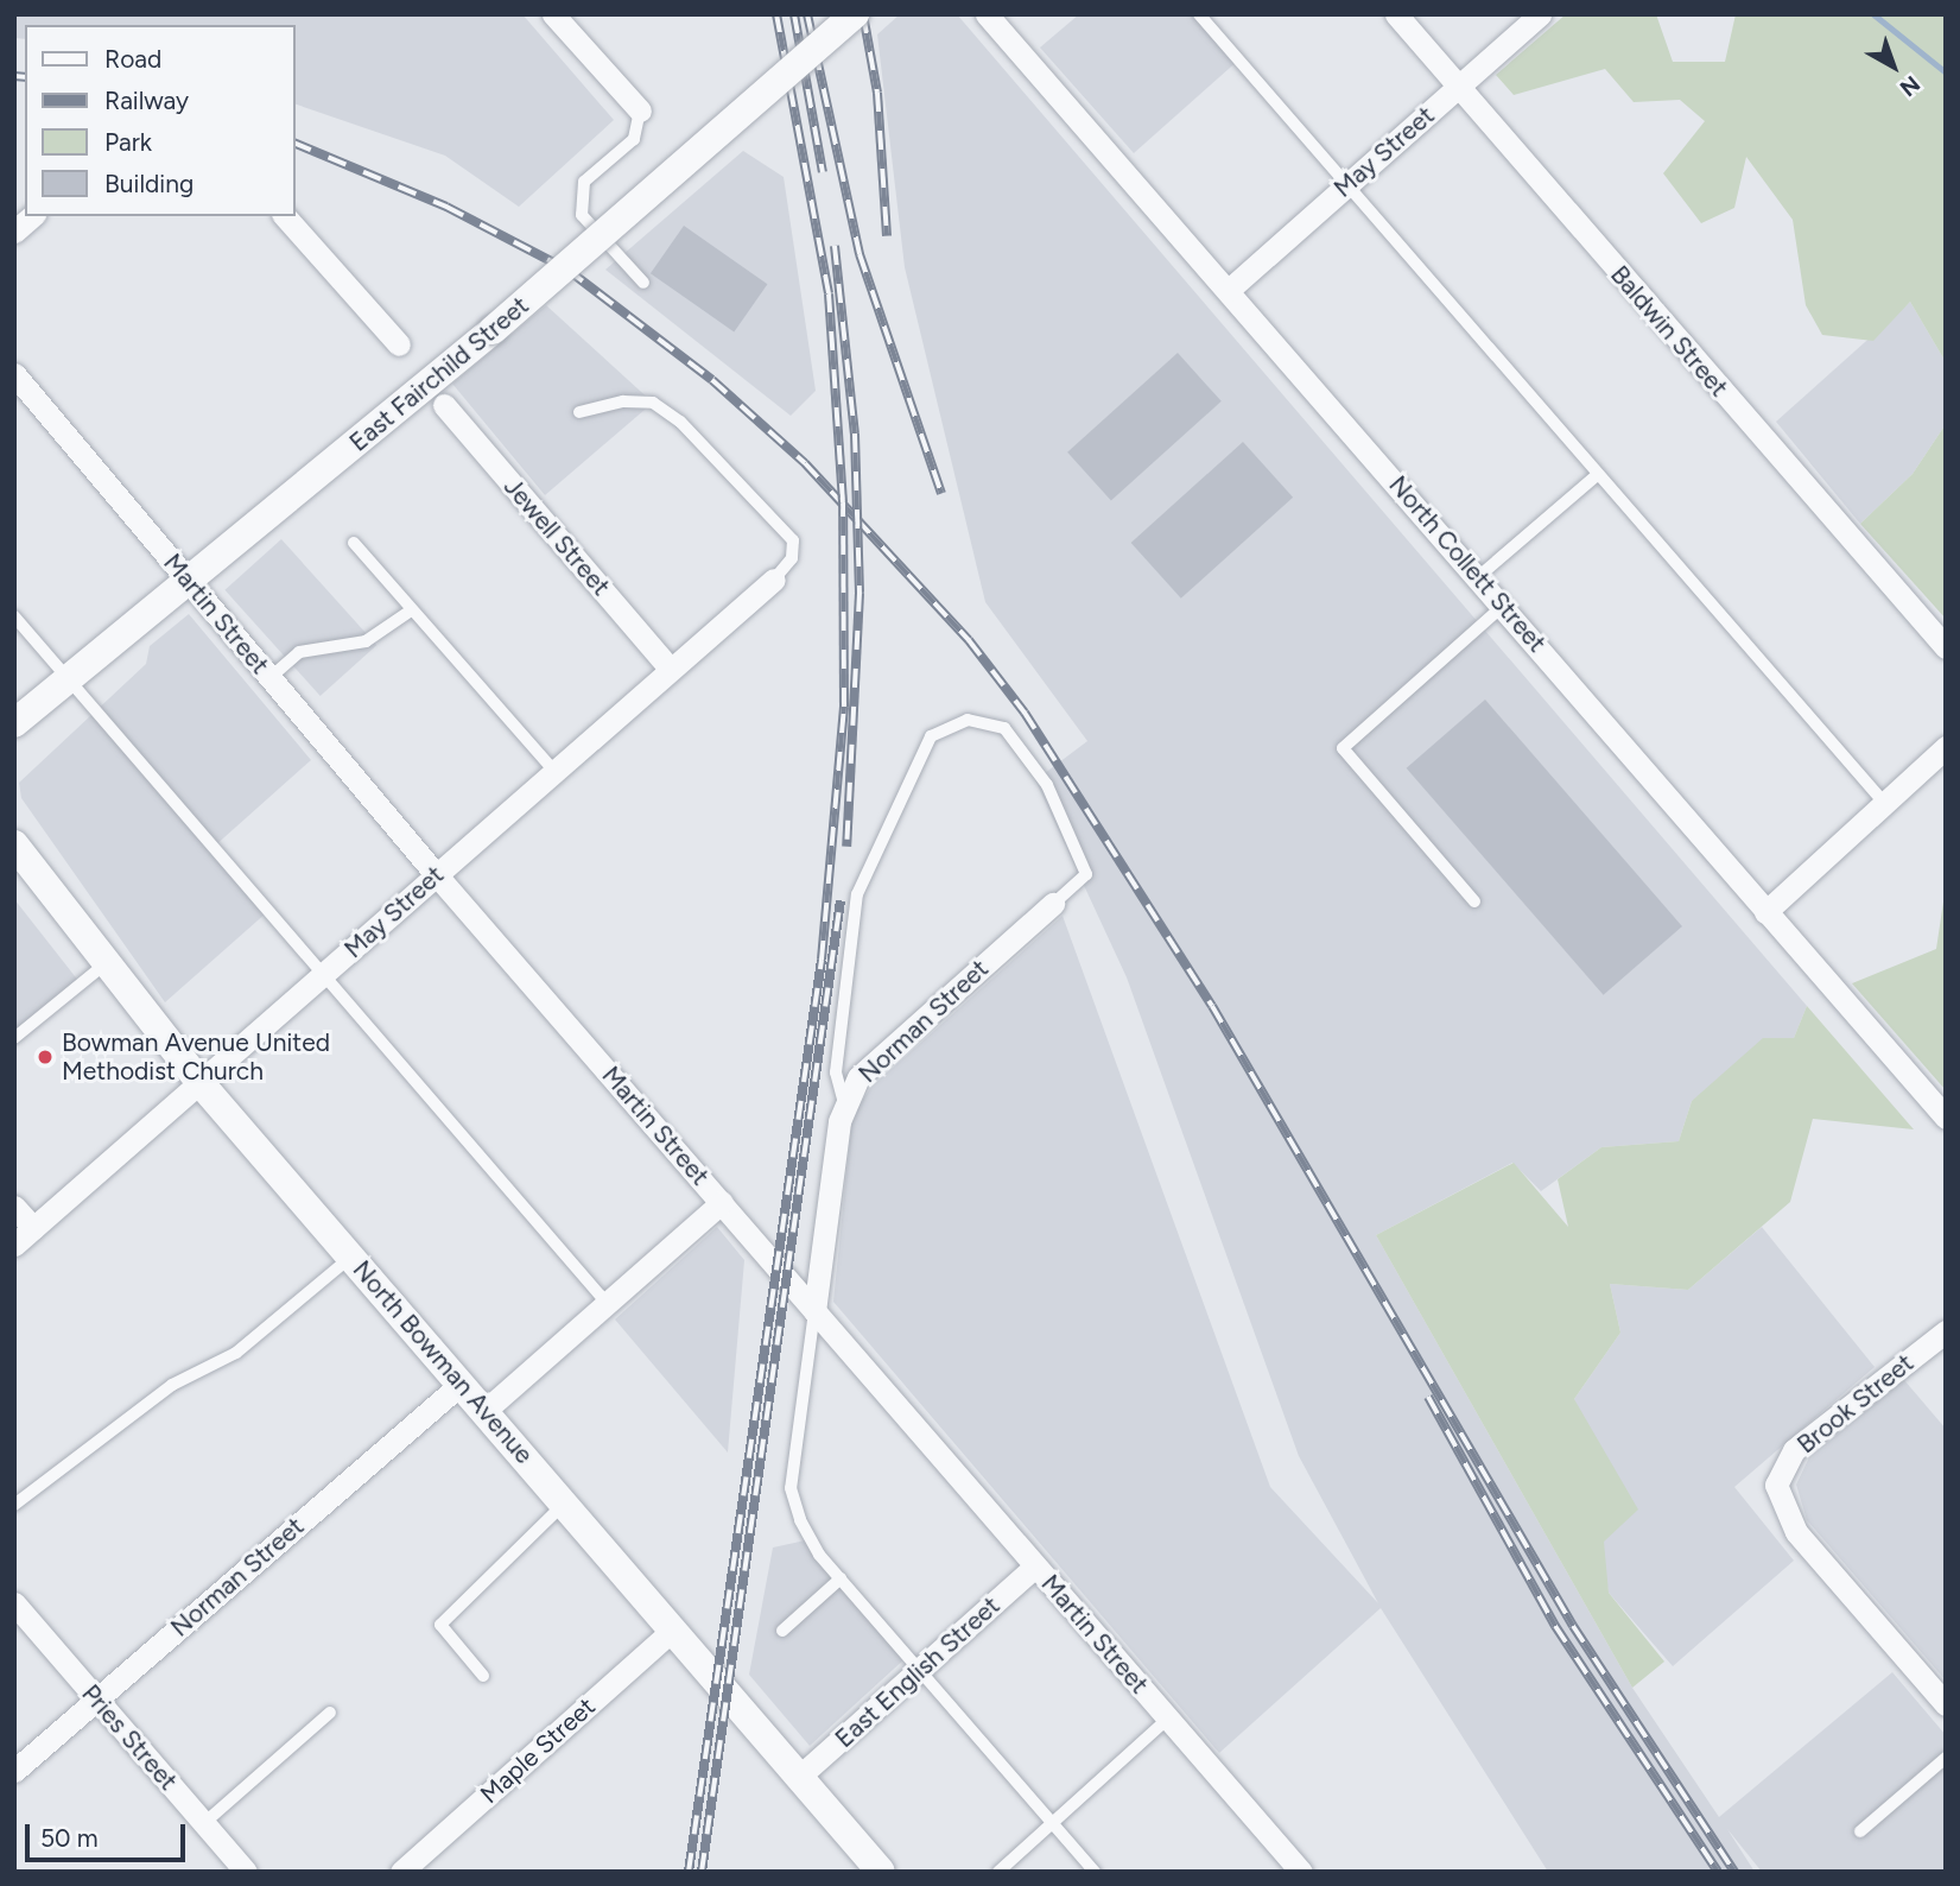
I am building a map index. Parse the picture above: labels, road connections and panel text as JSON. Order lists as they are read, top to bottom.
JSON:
{
  "streets": {
    "street": [
      "May Street",
      "Baldwin Street",
      "East Fairchild Street",
      "Jewell Street",
      "North Collett Street",
      "Martin Street",
      "Norman Street",
      "North Bowman Avenue",
      "Brook Street",
      "East English Street",
      "Pries Street",
      "Maple Street"
    ]
  },
  "crossings": [
    ["May Street", "Baldwin Street"],
    ["May Street", "Jewell Street"],
    ["May Street", "North Collett Street"],
    ["May Street", "Martin Street"],
    ["May Street", "North Bowman Avenue"],
    ["East Fairchild Street", "Martin Street"],
    ["Martin Street", "Norman Street"],
    ["Martin Street", "East English Street"],
    ["Norman Street", "North Bowman Avenue"],
    ["Norman Street", "Pries Street"],
    ["North Bowman Avenue", "East English Street"],
    ["North Bowman Avenue", "Maple Street"]
  ],
  "places": ["Bowman Avenue United Methodist Church"],
  "legend": [
    "Road",
    "Railway",
    "Park",
    "Building"
  ],
  "scale_bar": "50 m",
  "north": "bottom right"
}
